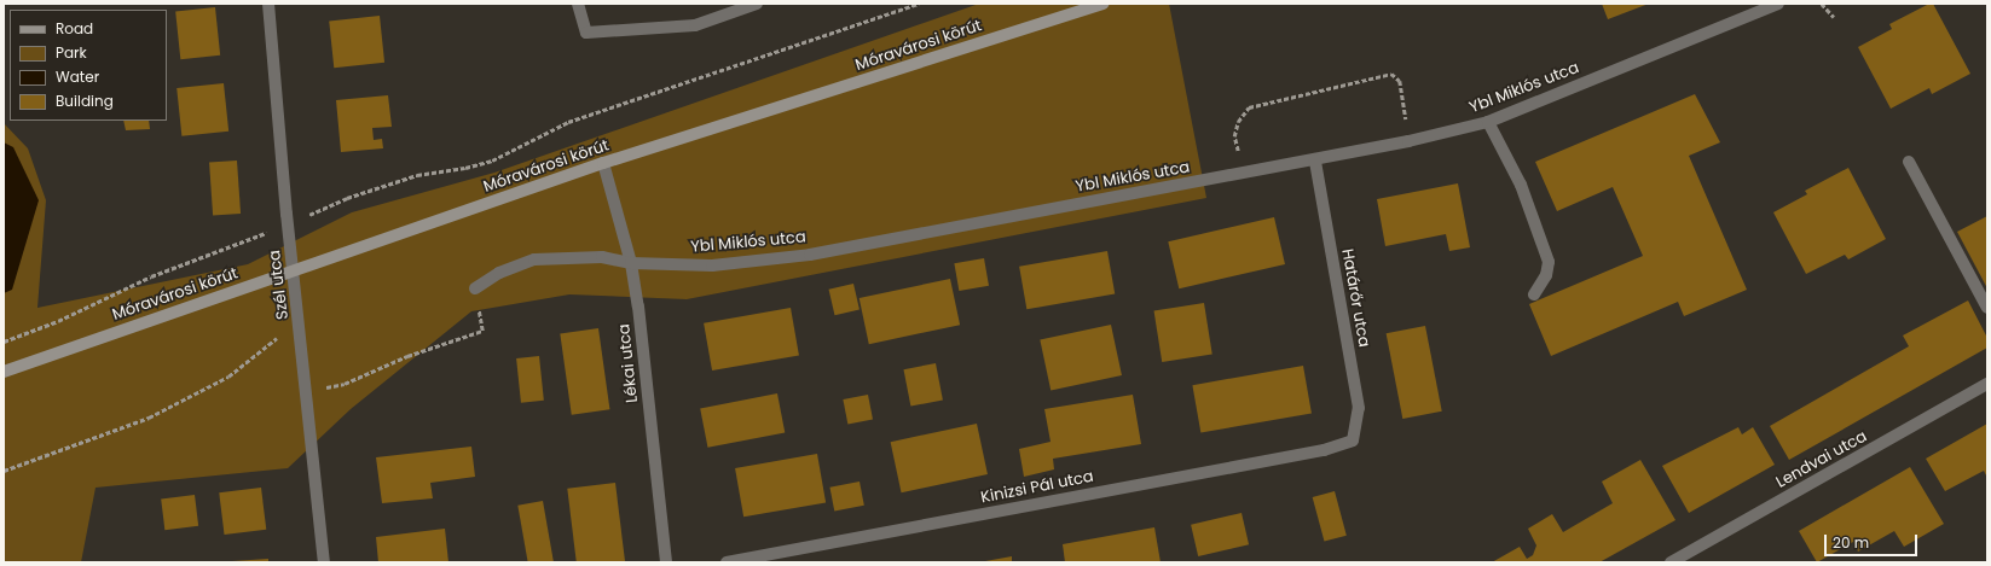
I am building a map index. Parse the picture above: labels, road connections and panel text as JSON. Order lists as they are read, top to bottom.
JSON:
{
  "streets": {
    "main road": ["Móravárosi körút"],
    "street": [
      "Ybl Miklós utca",
      "Szél utca",
      "Határőr utca",
      "Lékai utca",
      "Lendvai utca",
      "Kinizsi Pál utca"
    ]
  },
  "crossings": [
    ["Móravárosi körút", "Szél utca"],
    ["Móravárosi körút", "Lékai utca"],
    ["Ybl Miklós utca", "Határőr utca"],
    ["Ybl Miklós utca", "Lékai utca"],
    ["Határőr utca", "Kinizsi Pál utca"]
  ],
  "legend": [
    "Road",
    "Park",
    "Water",
    "Building"
  ],
  "scale_bar": "20 m"
}
